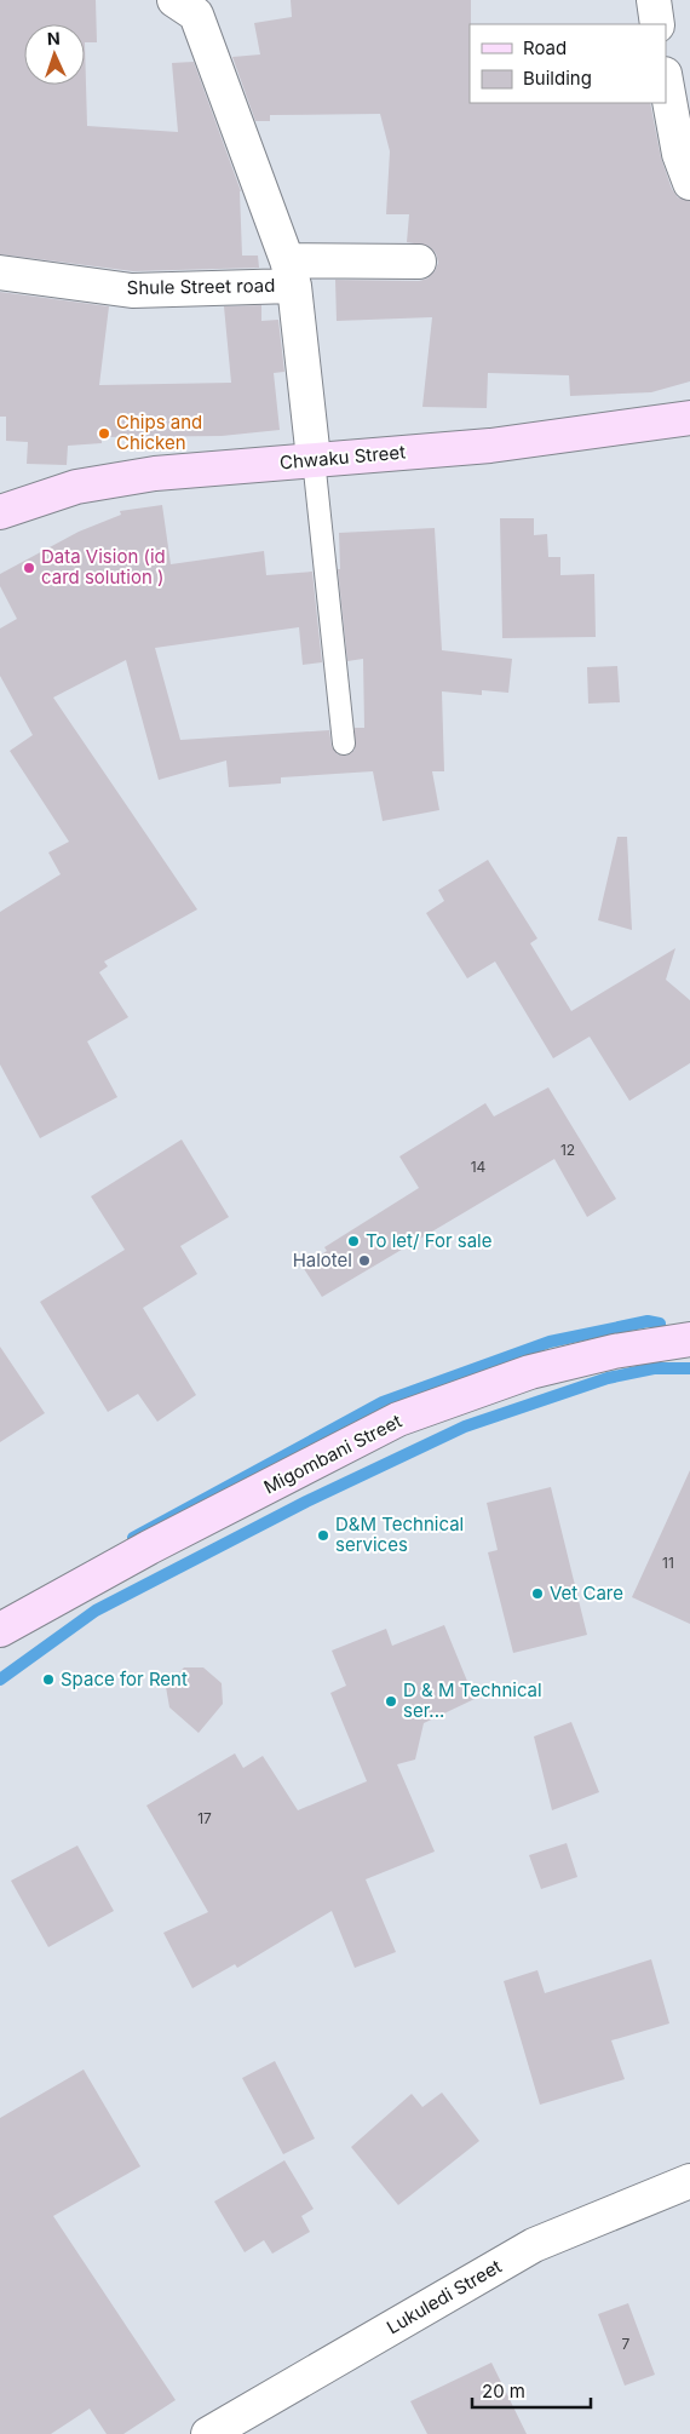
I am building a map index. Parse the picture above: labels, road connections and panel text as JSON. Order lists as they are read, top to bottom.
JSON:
{
  "streets": {
    "main road": ["Chwaku Street", "Migombani Street"],
    "street": ["Shule Street road", "Lukuledi Street"]
  },
  "places": [
    "Chips and Chicken",
    "Data Vision (id card solution )",
    "To let/ For sale",
    "Halotel",
    "D&M Technical services",
    "Vet Care",
    "Space for Rent",
    "D & M Technical ser..."
  ],
  "house_numbers": [
    "12",
    "14",
    "11",
    "17",
    "7"
  ],
  "legend": ["Road", "Building"],
  "scale_bar": "20 m",
  "north": "top"
}
